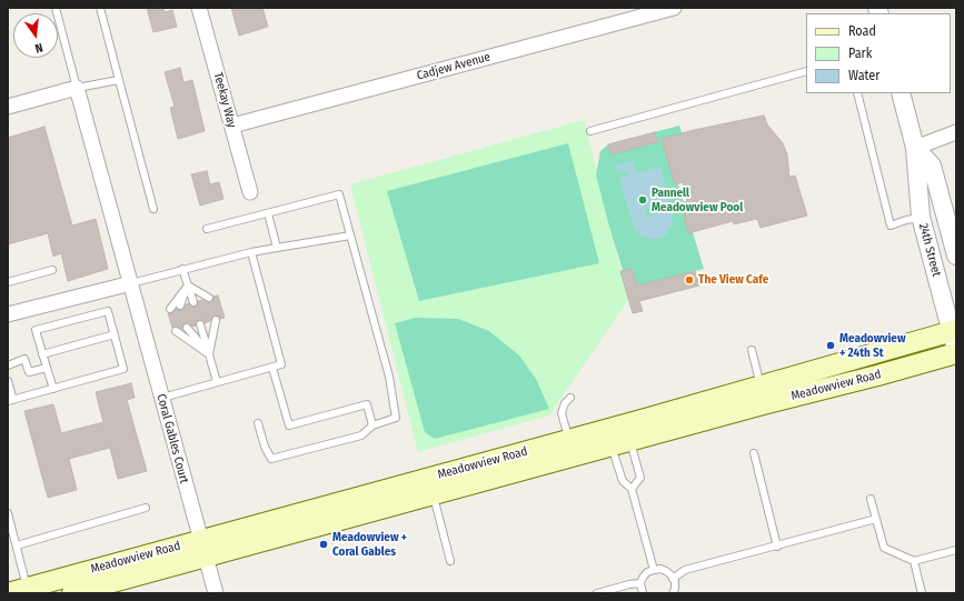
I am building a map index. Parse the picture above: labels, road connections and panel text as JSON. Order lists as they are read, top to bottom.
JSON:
{
  "streets": {
    "main road": ["Meadowview Road"],
    "street": [
      "Cadjew Avenue",
      "Teekay Way",
      "24th Street",
      "Coral Gables Court"
    ]
  },
  "crossings": [
    ["Cadjew Avenue", "Teekay Way"],
    ["24th Street", "Meadowview Road"],
    ["Meadowview Road", "Coral Gables Court"]
  ],
  "places": [
    "Pannell Meadowview Pool",
    "The View Cafe",
    "Meadowview + 24th St",
    "Meadowview + Coral Gables"
  ],
  "legend": ["Road", "Park", "Water"],
  "north": "bottom"
}
